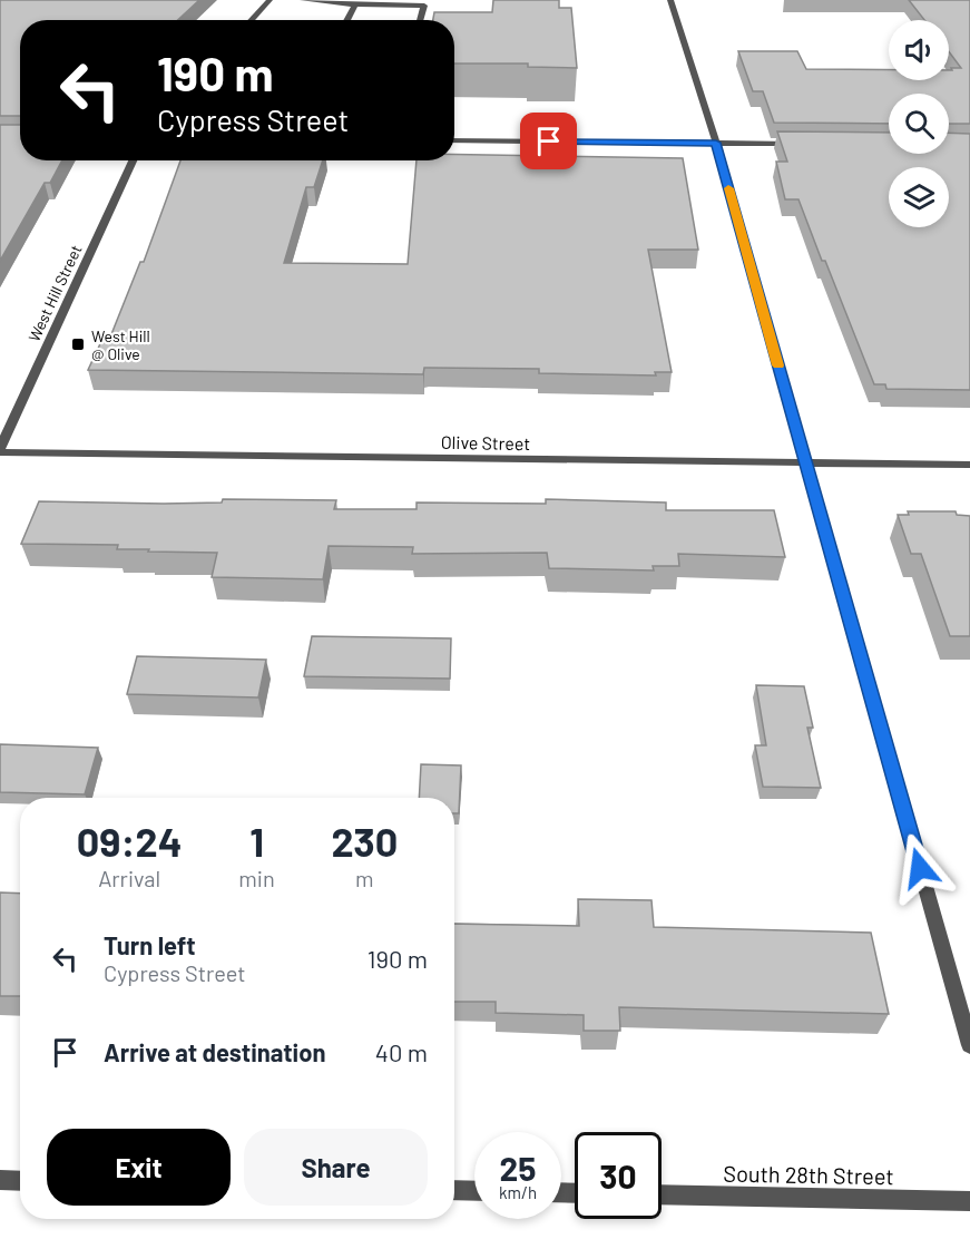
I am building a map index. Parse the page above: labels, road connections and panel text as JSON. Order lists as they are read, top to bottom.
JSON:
{
  "streets": {
    "street": ["West Hill Street", "Olive Street", "South 28th Street"]
  },
  "crossings": [
    ["West Hill Street", "Olive Street"]
  ],
  "places": {
    "transit": ["West Hill @ Olive"]
  },
  "page": {
    "turn": ["190 m", "Cypress Street"],
    "eta": [
      "09:24",
      "Arrival",
      "1",
      "min",
      "230",
      "m"
    ],
    "list": [
      {
        "name": "Turn left",
        "note": "Cypress Street",
        "value": "190 m"
      },
      {
        "name": "Arrive at destination",
        "value": "40 m"
      }
    ],
    "buttons": ["Exit", "Share"],
    "speed": "25 km/h",
    "limit": "30"
  }
}
